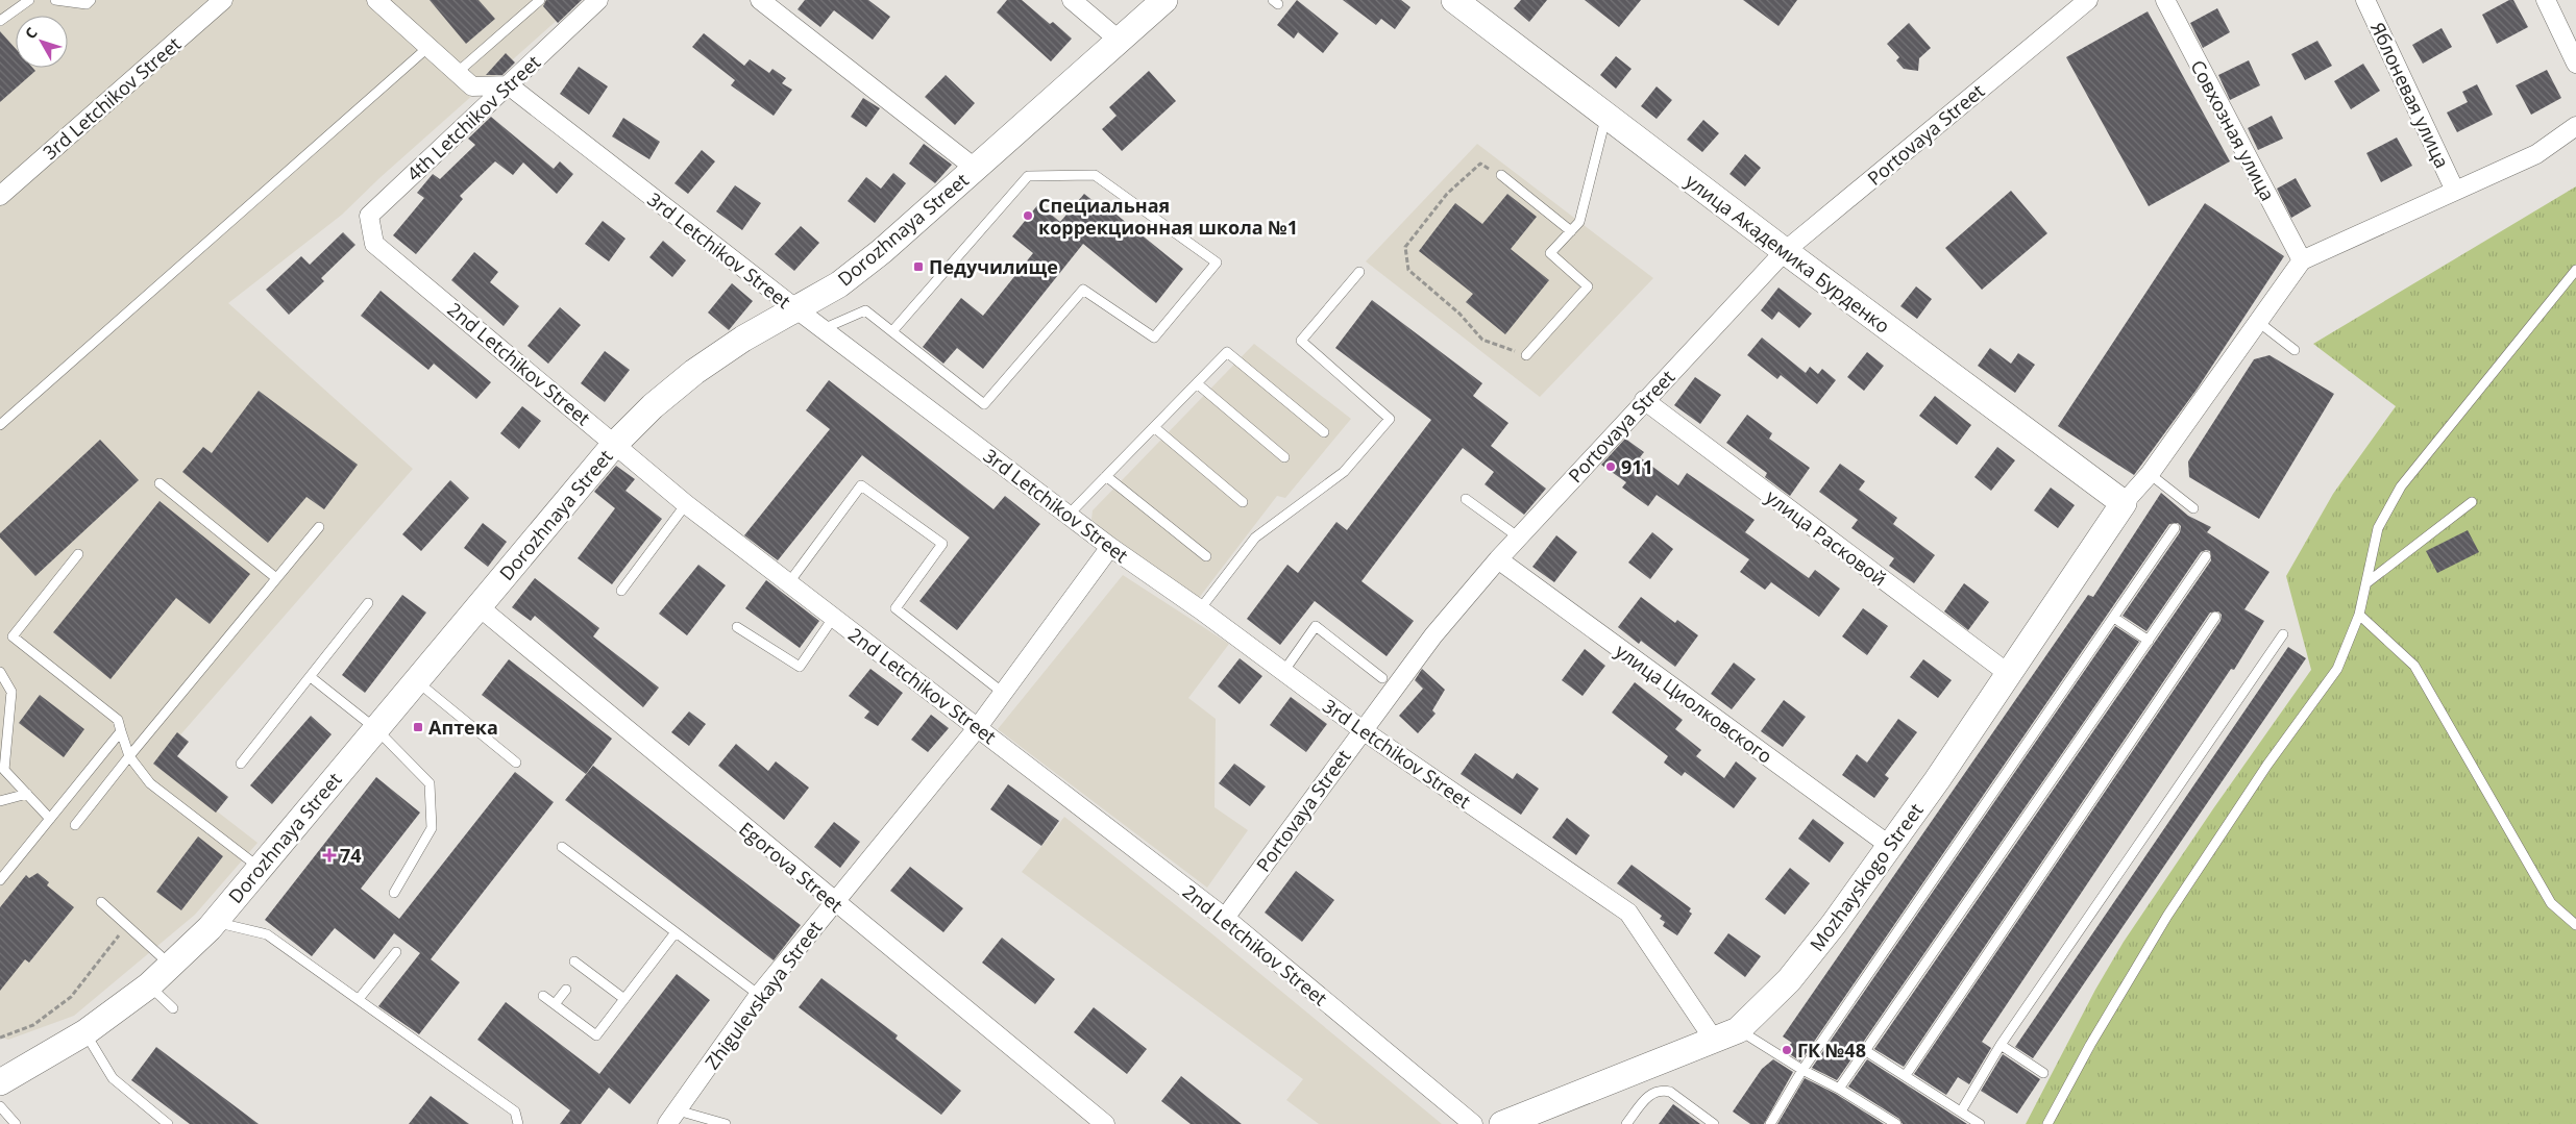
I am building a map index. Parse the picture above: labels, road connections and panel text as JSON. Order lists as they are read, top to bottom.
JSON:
{
  "streets": {
    "street": [
      "Яблоневая улица",
      "3rd Letchikov Street",
      "4th Letchikov Street",
      "Совхозная улица",
      "Portovaya Street",
      "Dorozhnaya Street",
      "улица Академика Бурденко",
      "2nd Letchikov Street",
      "улица Расковой",
      "улица Циолковского",
      "Egorova Street",
      "Mozhayskogo Street",
      "Zhigulevskaya Street"
    ]
  },
  "crossings": [
    ["3rd Letchikov Street", "4th Letchikov Street"],
    ["3rd Letchikov Street", "Portovaya Street"],
    ["3rd Letchikov Street", "Dorozhnaya Street"],
    ["3rd Letchikov Street", "Mozhayskogo Street"],
    ["3rd Letchikov Street", "Zhigulevskaya Street"],
    ["4th Letchikov Street", "2nd Letchikov Street"],
    ["Portovaya Street", "улица Академика Бурденко"],
    ["Portovaya Street", "2nd Letchikov Street"],
    ["Portovaya Street", "улица Расковой"],
    ["Portovaya Street", "улица Циолковского"],
    ["Dorozhnaya Street", "2nd Letchikov Street"],
    ["Dorozhnaya Street", "Egorova Street"],
    ["улица Академика Бурденко", "Mozhayskogo Street"],
    ["2nd Letchikov Street", "Zhigulevskaya Street"],
    ["улица Расковой", "Mozhayskogo Street"],
    ["улица Циолковского", "Mozhayskogo Street"],
    ["Egorova Street", "Zhigulevskaya Street"]
  ],
  "places": {
    "other": ["Специальная коррекционная школа №1", "911", "ГК №48"],
    "transit": ["Педучилище", "Аптека"],
    "health": ["74"]
  },
  "north": "top left"
}
